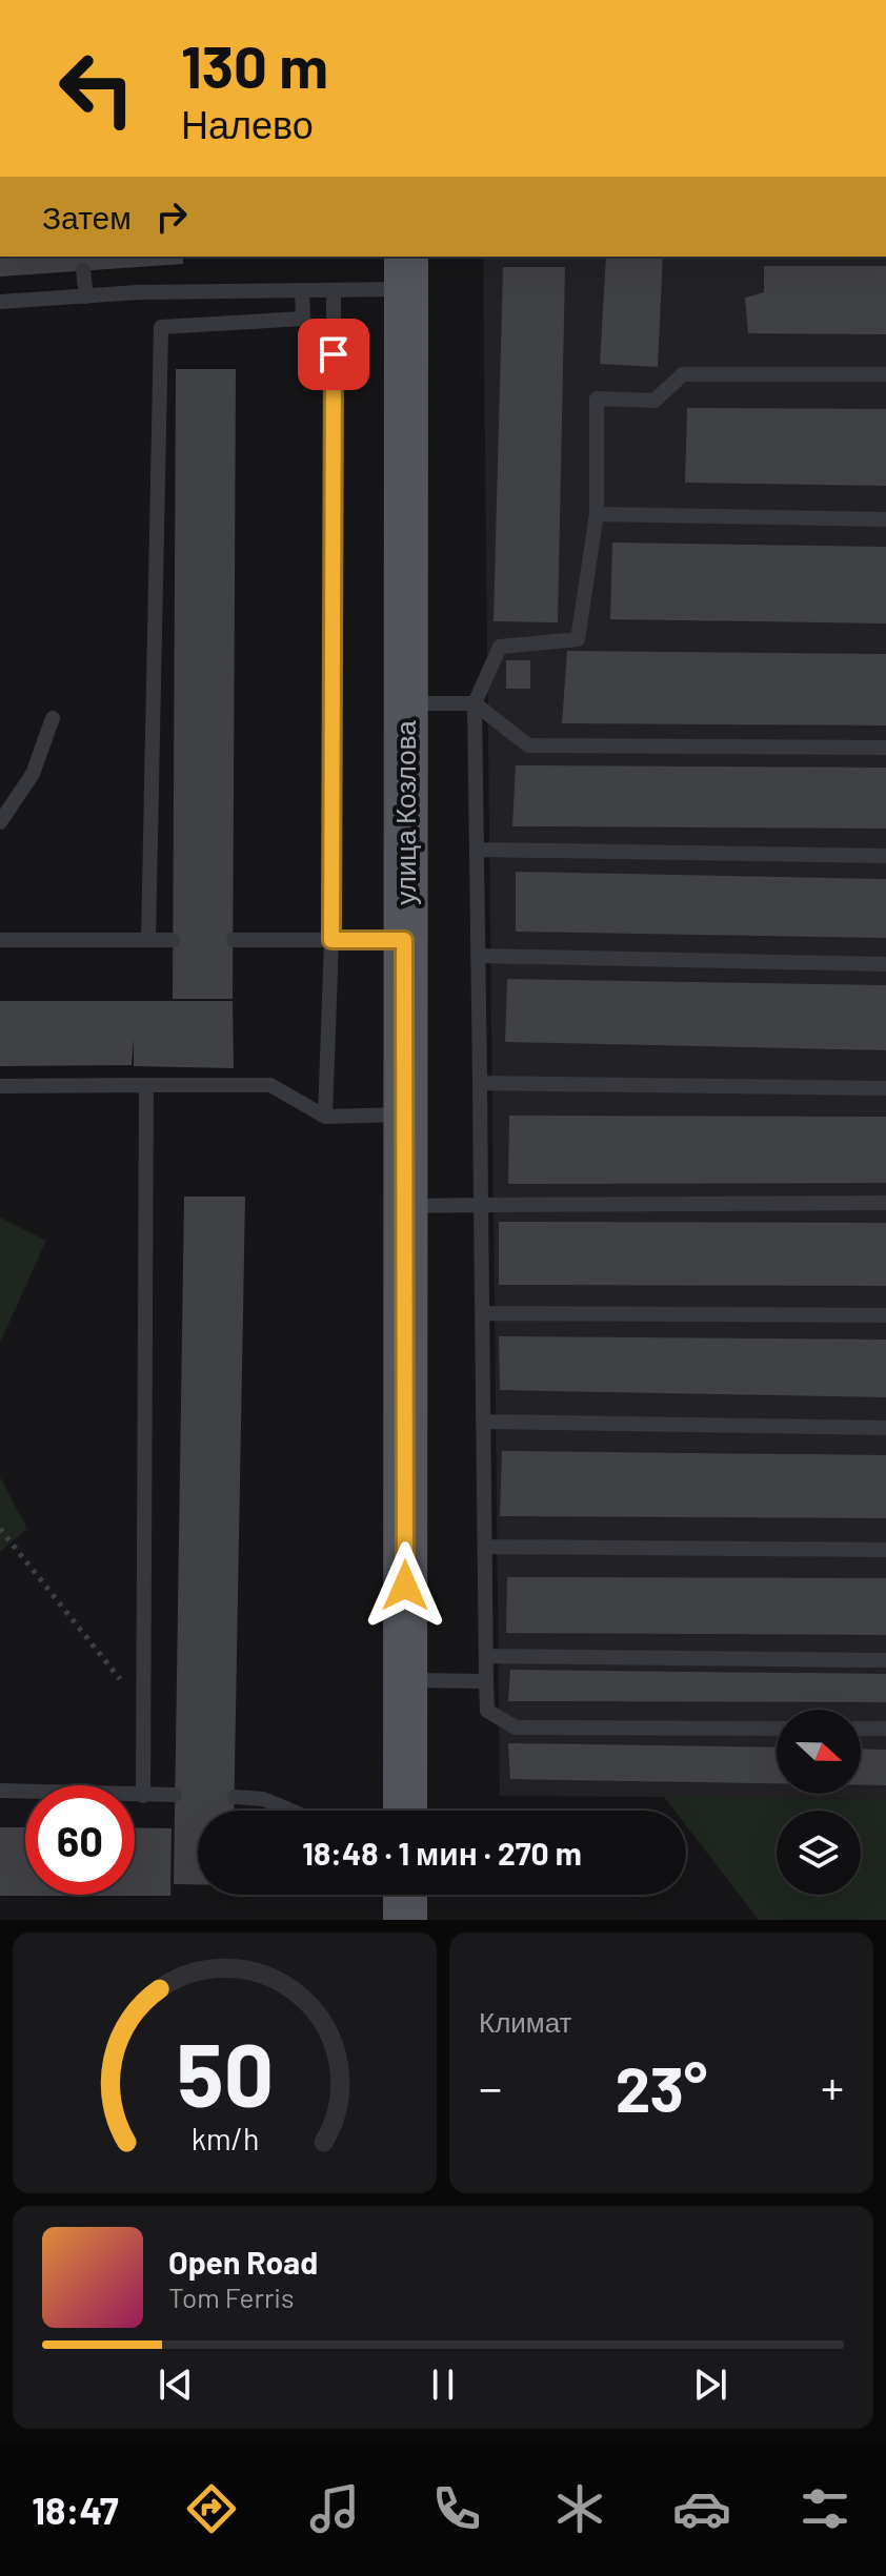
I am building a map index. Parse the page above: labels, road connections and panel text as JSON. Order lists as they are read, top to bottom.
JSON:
{
  "streets": {
    "main road": ["улица Козлова"]
  },
  "north": "right",
  "page": {
    "turn": ["130 m", "Налево"],
    "then": "Затем",
    "limit": "60",
    "trip": "18:48 · 1 мин · 270 m",
    "tile": "Климат",
    "heat": ["−", "23°", "+"],
    "song": ["Open Road", "Tom Ferris"],
    "tabs": "18:47",
    "gauge": ["50", "km/h"]
  }
}
